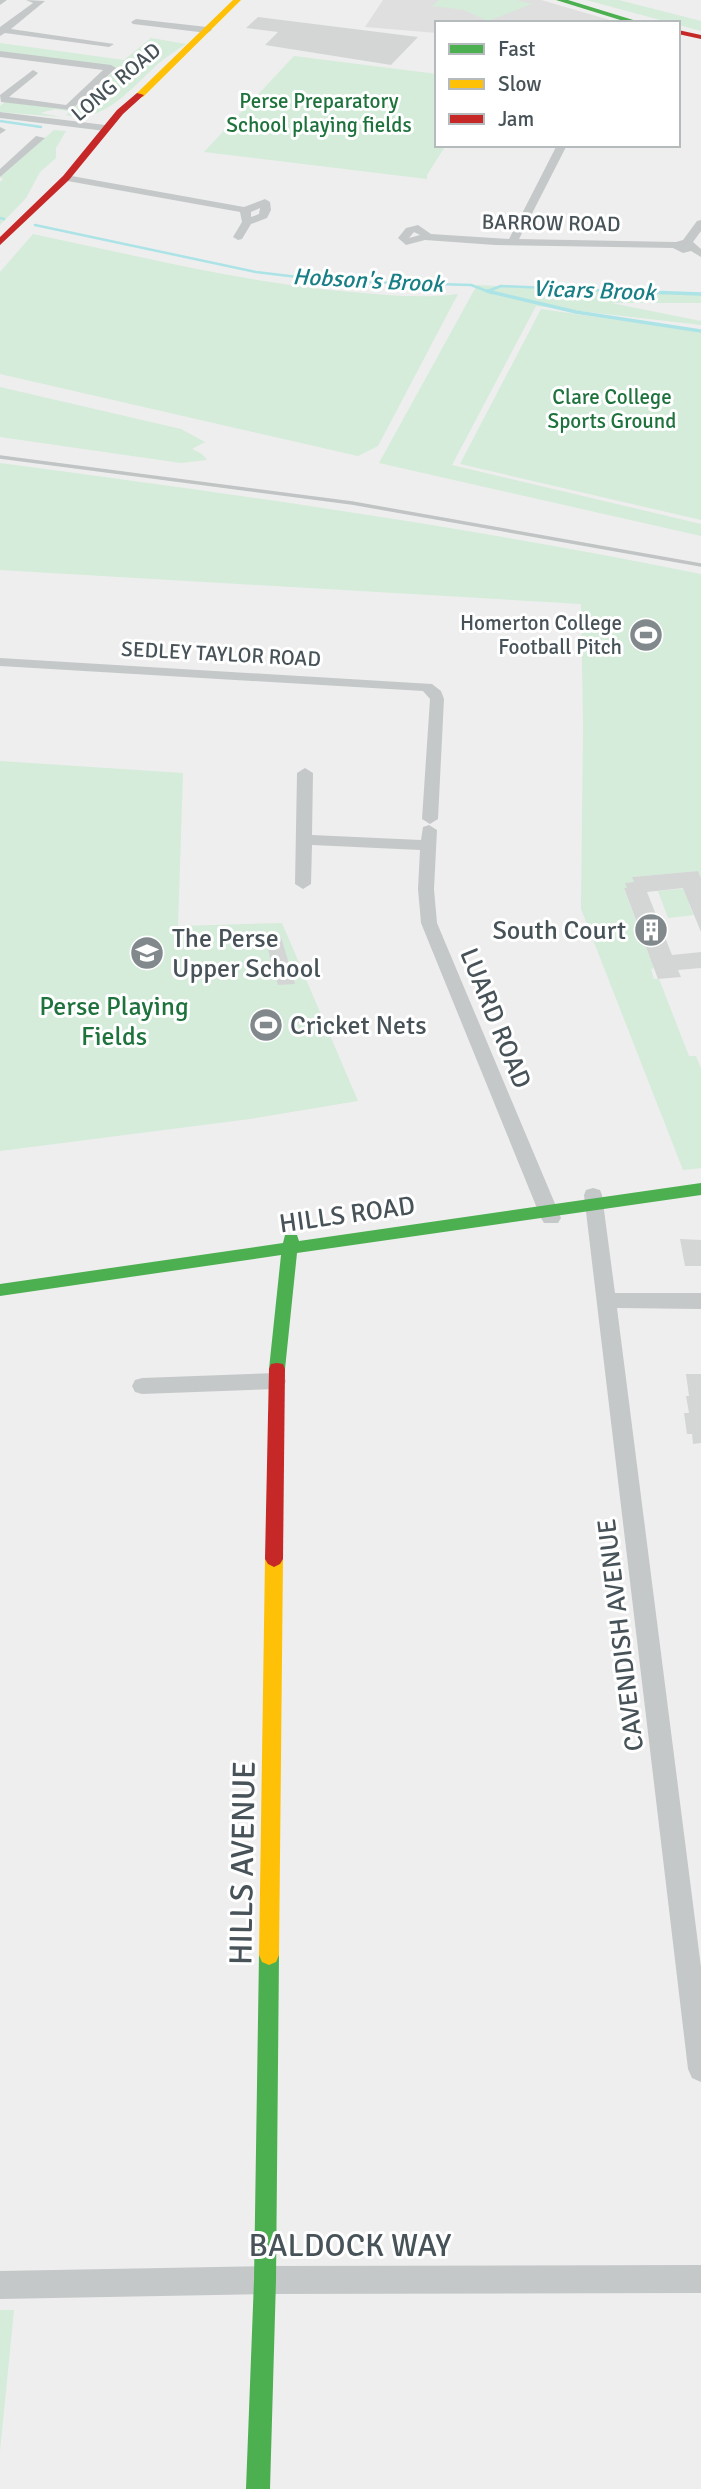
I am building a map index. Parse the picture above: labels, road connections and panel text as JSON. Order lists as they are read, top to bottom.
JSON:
{
  "streets": {
    "main road": ["LONG ROAD", "HILLS ROAD", "HILLS AVENUE"],
    "street": [
      "BARROW ROAD",
      "SEDLEY TAYLOR ROAD",
      "LUARD ROAD",
      "CAVENDISH AVENUE",
      "BALDOCK WAY"
    ]
  },
  "crossings": [
    ["SEDLEY TAYLOR ROAD", "LUARD ROAD"],
    ["LUARD ROAD", "HILLS ROAD"],
    ["HILLS ROAD", "CAVENDISH AVENUE"],
    ["HILLS ROAD", "HILLS AVENUE"],
    ["HILLS AVENUE", "BALDOCK WAY"]
  ],
  "water": ["Hobson's Brook", "Vicars Brook"],
  "parks": ["Perse Preparatory School playing fields", "Clare College Sports Ground", "Perse Playing Fields"],
  "places": {
    "sports": ["Homerton College Football Pitch", "Cricket Nets"],
    "building": ["South Court"],
    "school or university": ["The Perse Upper School"]
  },
  "legend": ["Fast", "Slow", "Jam"]
}
